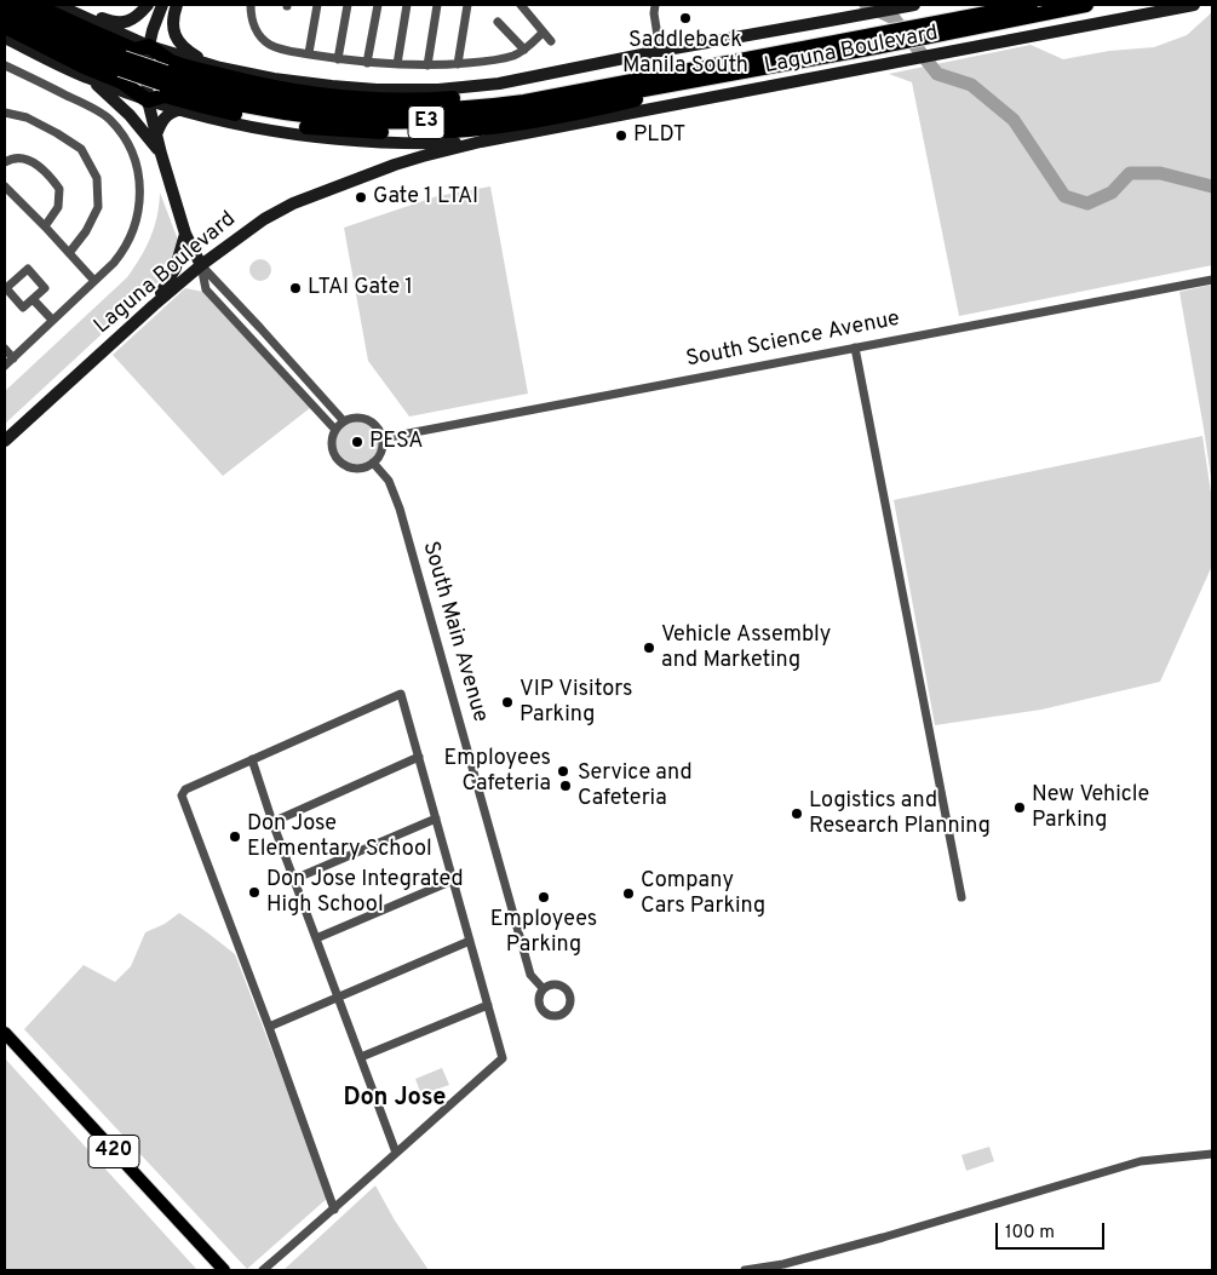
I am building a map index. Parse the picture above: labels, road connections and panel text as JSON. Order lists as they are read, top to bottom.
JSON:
{
  "streets": {
    "highway": ["E3"],
    "main road": ["Laguna Boulevard", "420"],
    "street": ["South Science Avenue", "South Main Avenue"]
  },
  "crossings": [
    ["South Science Avenue", "South Main Avenue"]
  ],
  "districts": ["Don Jose"],
  "places": [
    "Saddleback Manila South",
    "PLDT",
    "Gate 1 LTAI",
    "LTAI Gate 1",
    "PESA",
    "Vehicle Assembly and Marketing",
    "VIP Visitors Parking",
    "Employees Cafeteria",
    "Service and Cafeteria",
    "New Vehicle Parking",
    "Logistics and Research Planning",
    "Don Jose Elementary School",
    "Don Jose Integrated High School",
    "Company Cars Parking",
    "Employees Parking"
  ],
  "scale_bar": "100 m"
}
